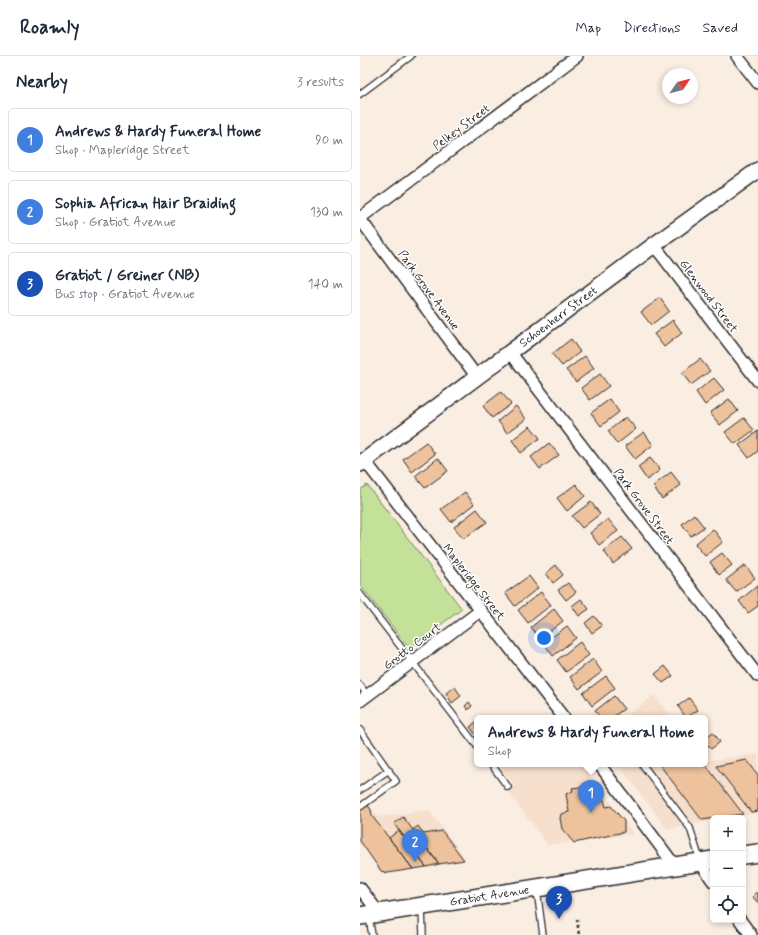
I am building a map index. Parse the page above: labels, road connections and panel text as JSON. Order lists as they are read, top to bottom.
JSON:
{
  "streets": {
    "main road": ["Gratiot Avenue"],
    "street": [
      "Pelkey Street",
      "Park Grove Avenue",
      "Glenwood Street",
      "Schoenherr Street",
      "Park Grove Street",
      "Mapleridge Street",
      "Grotto Court"
    ]
  },
  "crossings": [
    ["Pelkey Street", "Park Grove Avenue"],
    ["Park Grove Avenue", "Schoenherr Street"],
    ["Glenwood Street", "Schoenherr Street"],
    ["Schoenherr Street", "Park Grove Street"],
    ["Schoenherr Street", "Mapleridge Street"],
    ["Mapleridge Street", "Grotto Court"]
  ],
  "north": "top right",
  "page": {
    "header": "Roamly",
    "nav": ["Map", "Directions", "Saved"],
    "heading": ["Nearby", "3 results"],
    "list": [
      {
        "mark": "1",
        "name": "Andrews & Hardy Funeral Home",
        "note": "Shop · Mapleridge Street",
        "value": "90 m"
      },
      {
        "mark": "2",
        "name": "Sophia African Hair Braiding",
        "note": "Shop · Gratiot Avenue",
        "value": "130 m"
      },
      {
        "mark": "3",
        "name": "Gratiot / Greiner (NB)",
        "note": "Bus stop · Gratiot Avenue",
        "value": "140 m"
      }
    ],
    "popup": ["Andrews & Hardy Funeral Home", "Shop"],
    "pins": ["1", "2", "3"],
    "map_buttons": ["+", "−"]
  }
}
